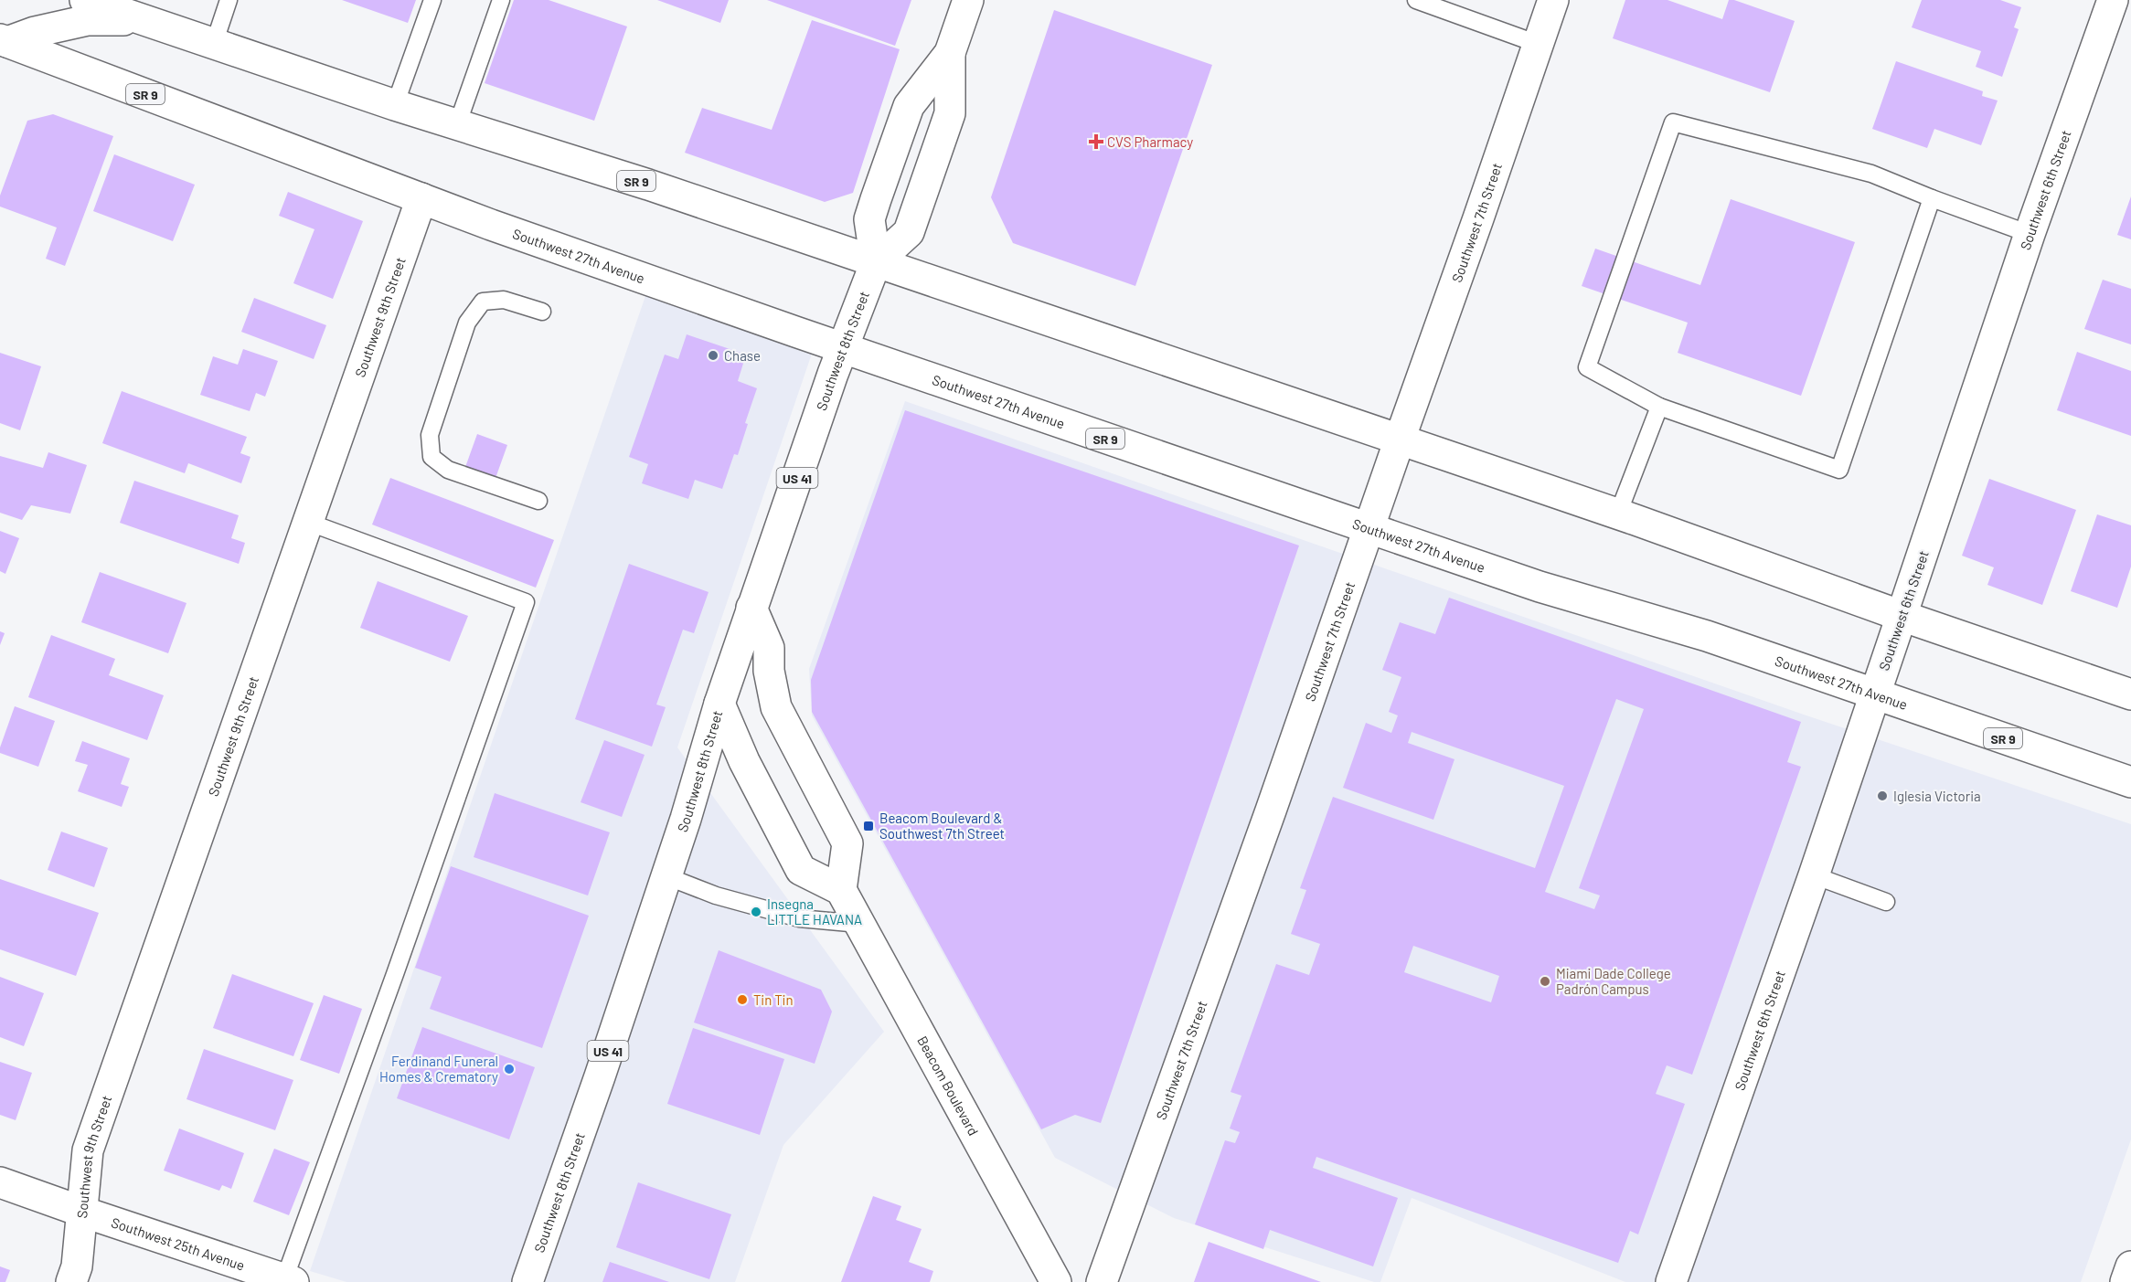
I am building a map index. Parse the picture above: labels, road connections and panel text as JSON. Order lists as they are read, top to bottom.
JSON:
{
  "streets": {
    "main road": [
      "SR 9",
      "Southwest 6th Street",
      "Southwest 7th Street",
      "Southwest 27th Avenue",
      "Southwest 9th Street",
      "Southwest 8th Street",
      "US 41",
      "Beacom Boulevard",
      "Southwest 25th Avenue"
    ]
  },
  "crossings": [
    ["SR 9", "Southwest 6th Street"],
    ["SR 9", "Southwest 7th Street"],
    ["SR 9", "Southwest 8th Street"],
    ["Southwest 6th Street", "Southwest 27th Avenue"],
    ["Southwest 7th Street", "Southwest 27th Avenue"],
    ["Southwest 27th Avenue", "Southwest 9th Street"],
    ["Southwest 27th Avenue", "Southwest 8th Street"],
    ["Southwest 9th Street", "Southwest 25th Avenue"]
  ],
  "places": {
    "health": ["CVS Pharmacy"],
    "other": [
      "Chase",
      "Iglesia Victoria",
      "Insegna LITTLE HAVANA",
      "Miami Dade College Padrón Campus",
      "Tin Tin",
      "Ferdinand Funeral Homes & Crematory"
    ],
    "transit": ["Beacom Boulevard & Southwest 7th Street"]
  }
}
